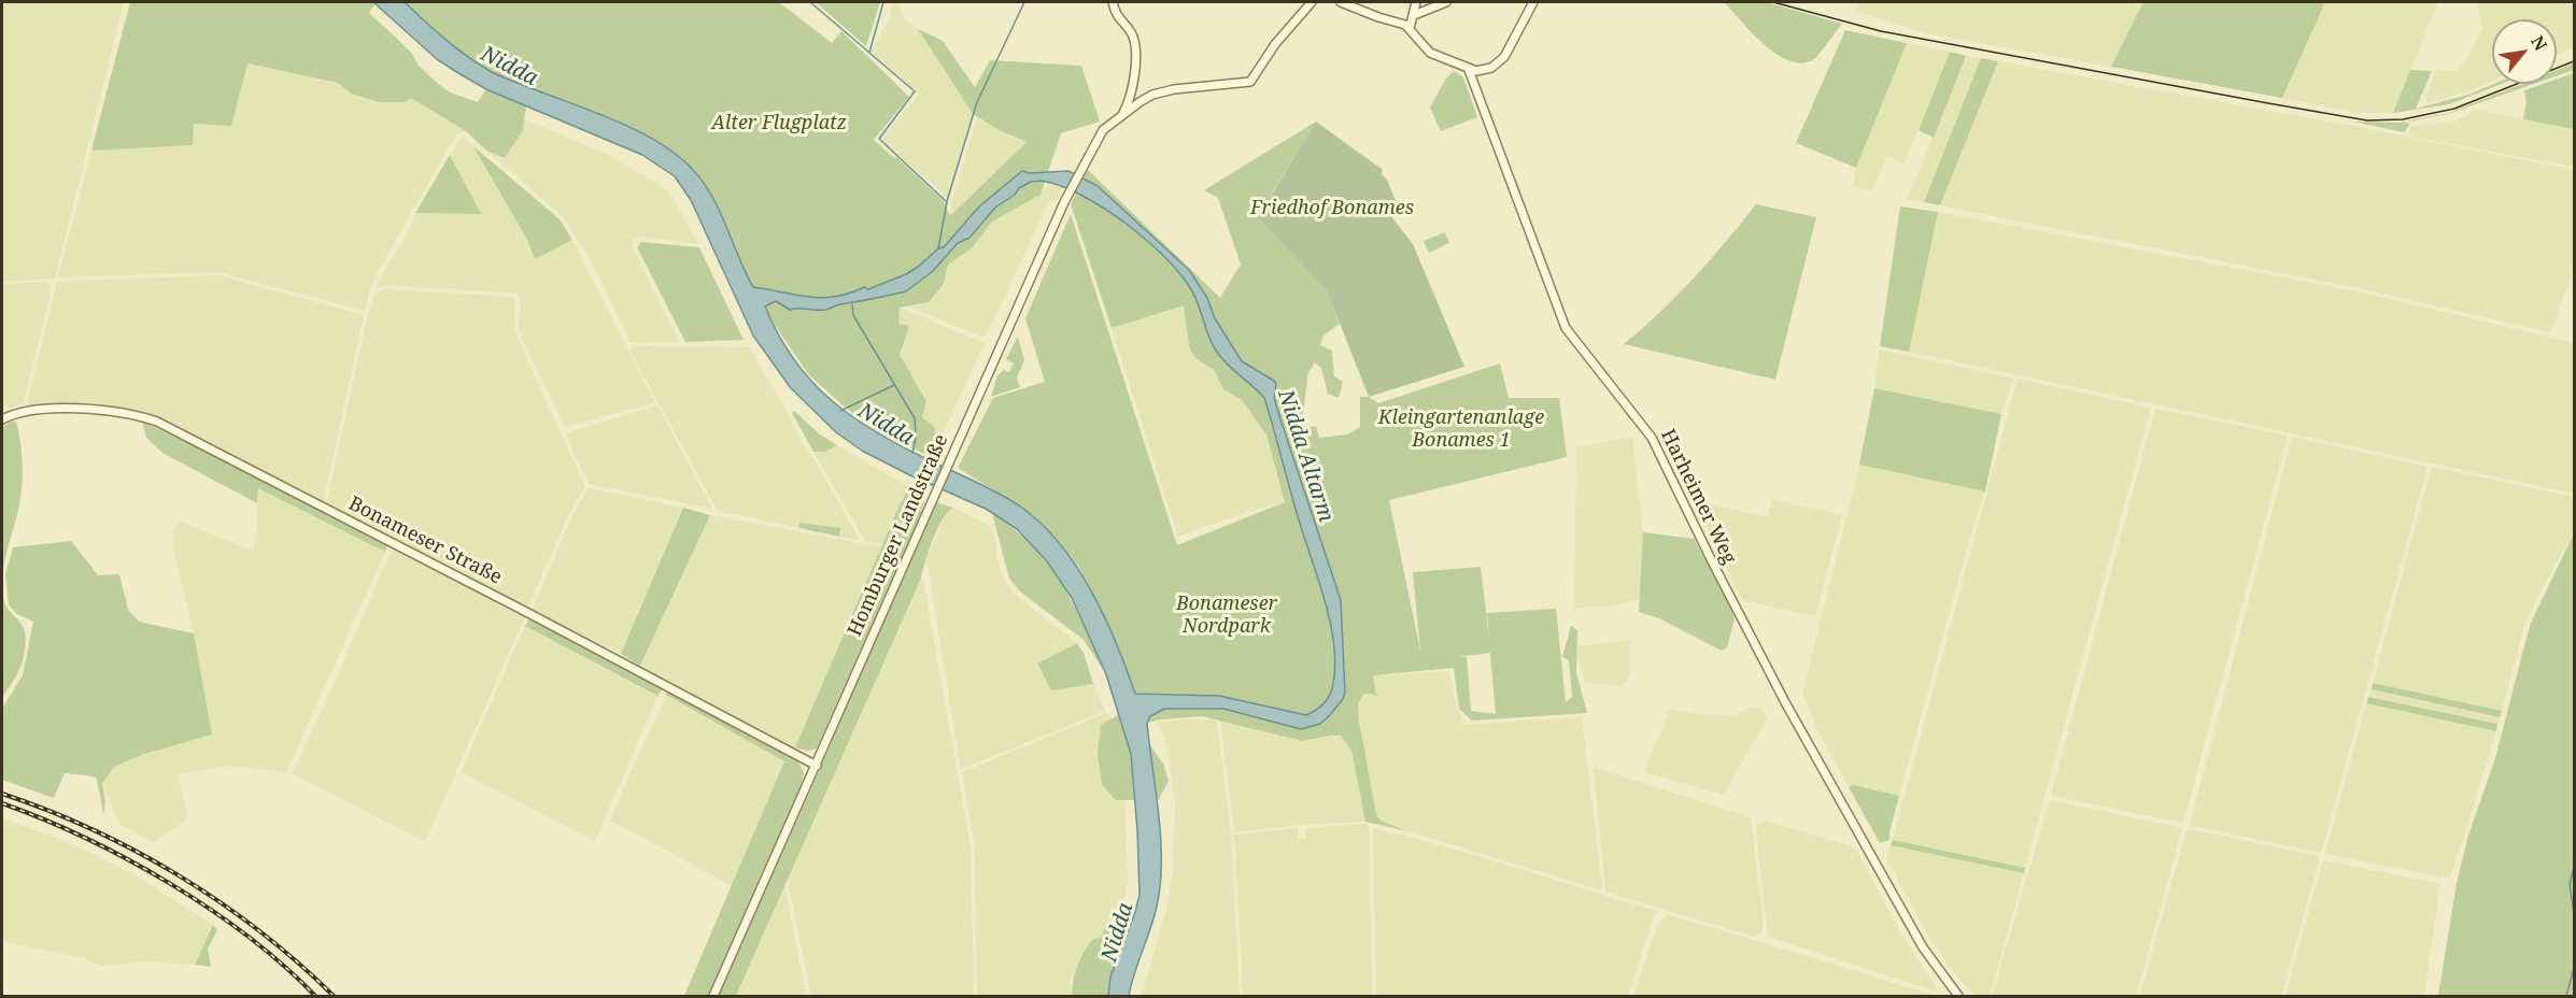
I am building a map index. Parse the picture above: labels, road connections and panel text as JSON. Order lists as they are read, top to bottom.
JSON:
{
  "streets": {
    "street": ["Harheimer Weg", "Homburger Landstraße", "Bonameser Straße"]
  },
  "crossings": [
    ["Homburger Landstraße", "Bonameser Straße"]
  ],
  "water": ["Nidda", "Nidda Altarm"],
  "parks": [
    "Alter Flugplatz",
    "Friedhof Bonames",
    "Kleingartenanlage Bonames 1",
    "Bonameser Nordpark"
  ],
  "north": "top right"
}
